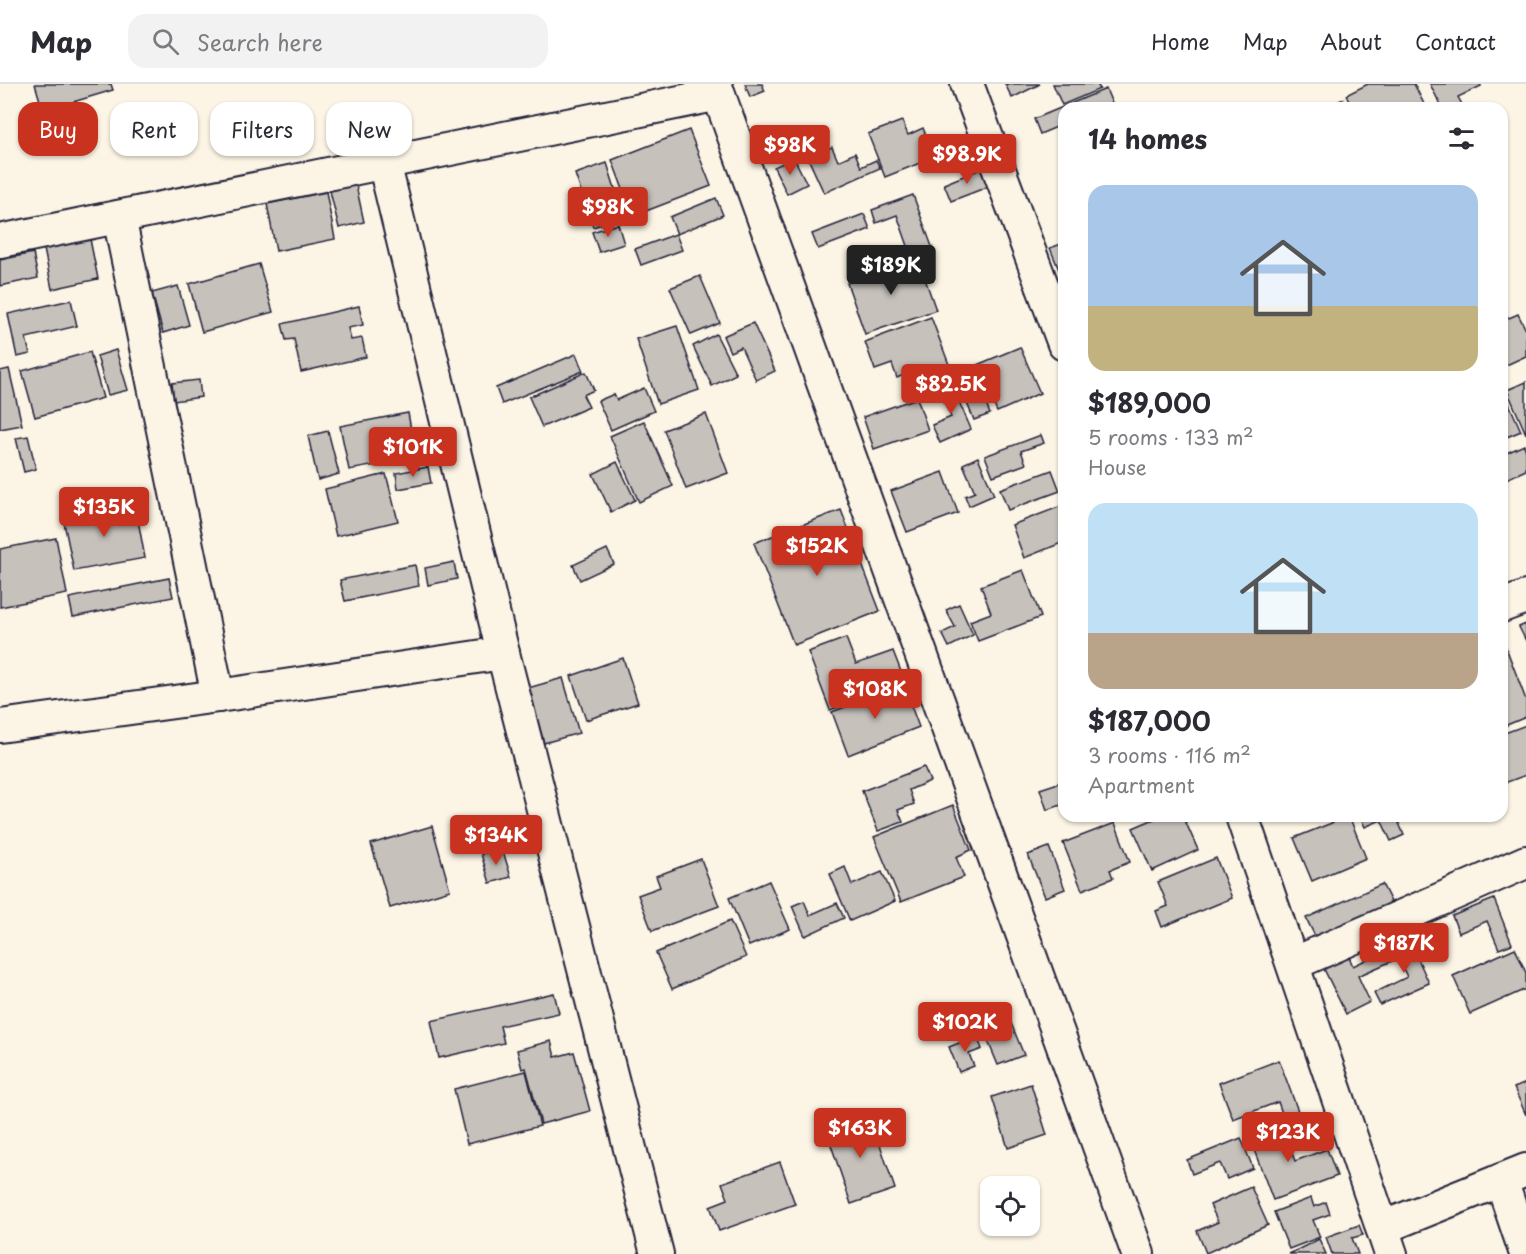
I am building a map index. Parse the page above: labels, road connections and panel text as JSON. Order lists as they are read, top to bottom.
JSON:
{
  "page": {
    "header": "Map",
    "search": "Search here",
    "nav": [
      "Home",
      "Map",
      "About",
      "Contact"
    ],
    "chip": [
      "Buy",
      "Rent",
      "Filters",
      "New"
    ],
    "heading": "14 homes",
    "price": [
      "$98K",
      "$98.9K",
      "$98K",
      "$189K",
      "$82.5K",
      "$101K",
      "$135K",
      "$152K",
      "$108K",
      "$134K",
      "$187K",
      "$102K",
      "$163K",
      "$123K"
    ],
    "list": [
      {
        "name": "$189,000",
        "note": "5 rooms · 133 m² · House"
      },
      {
        "name": "$187,000",
        "note": "3 rooms · 116 m² · Apartment"
      }
    ]
  }
}
